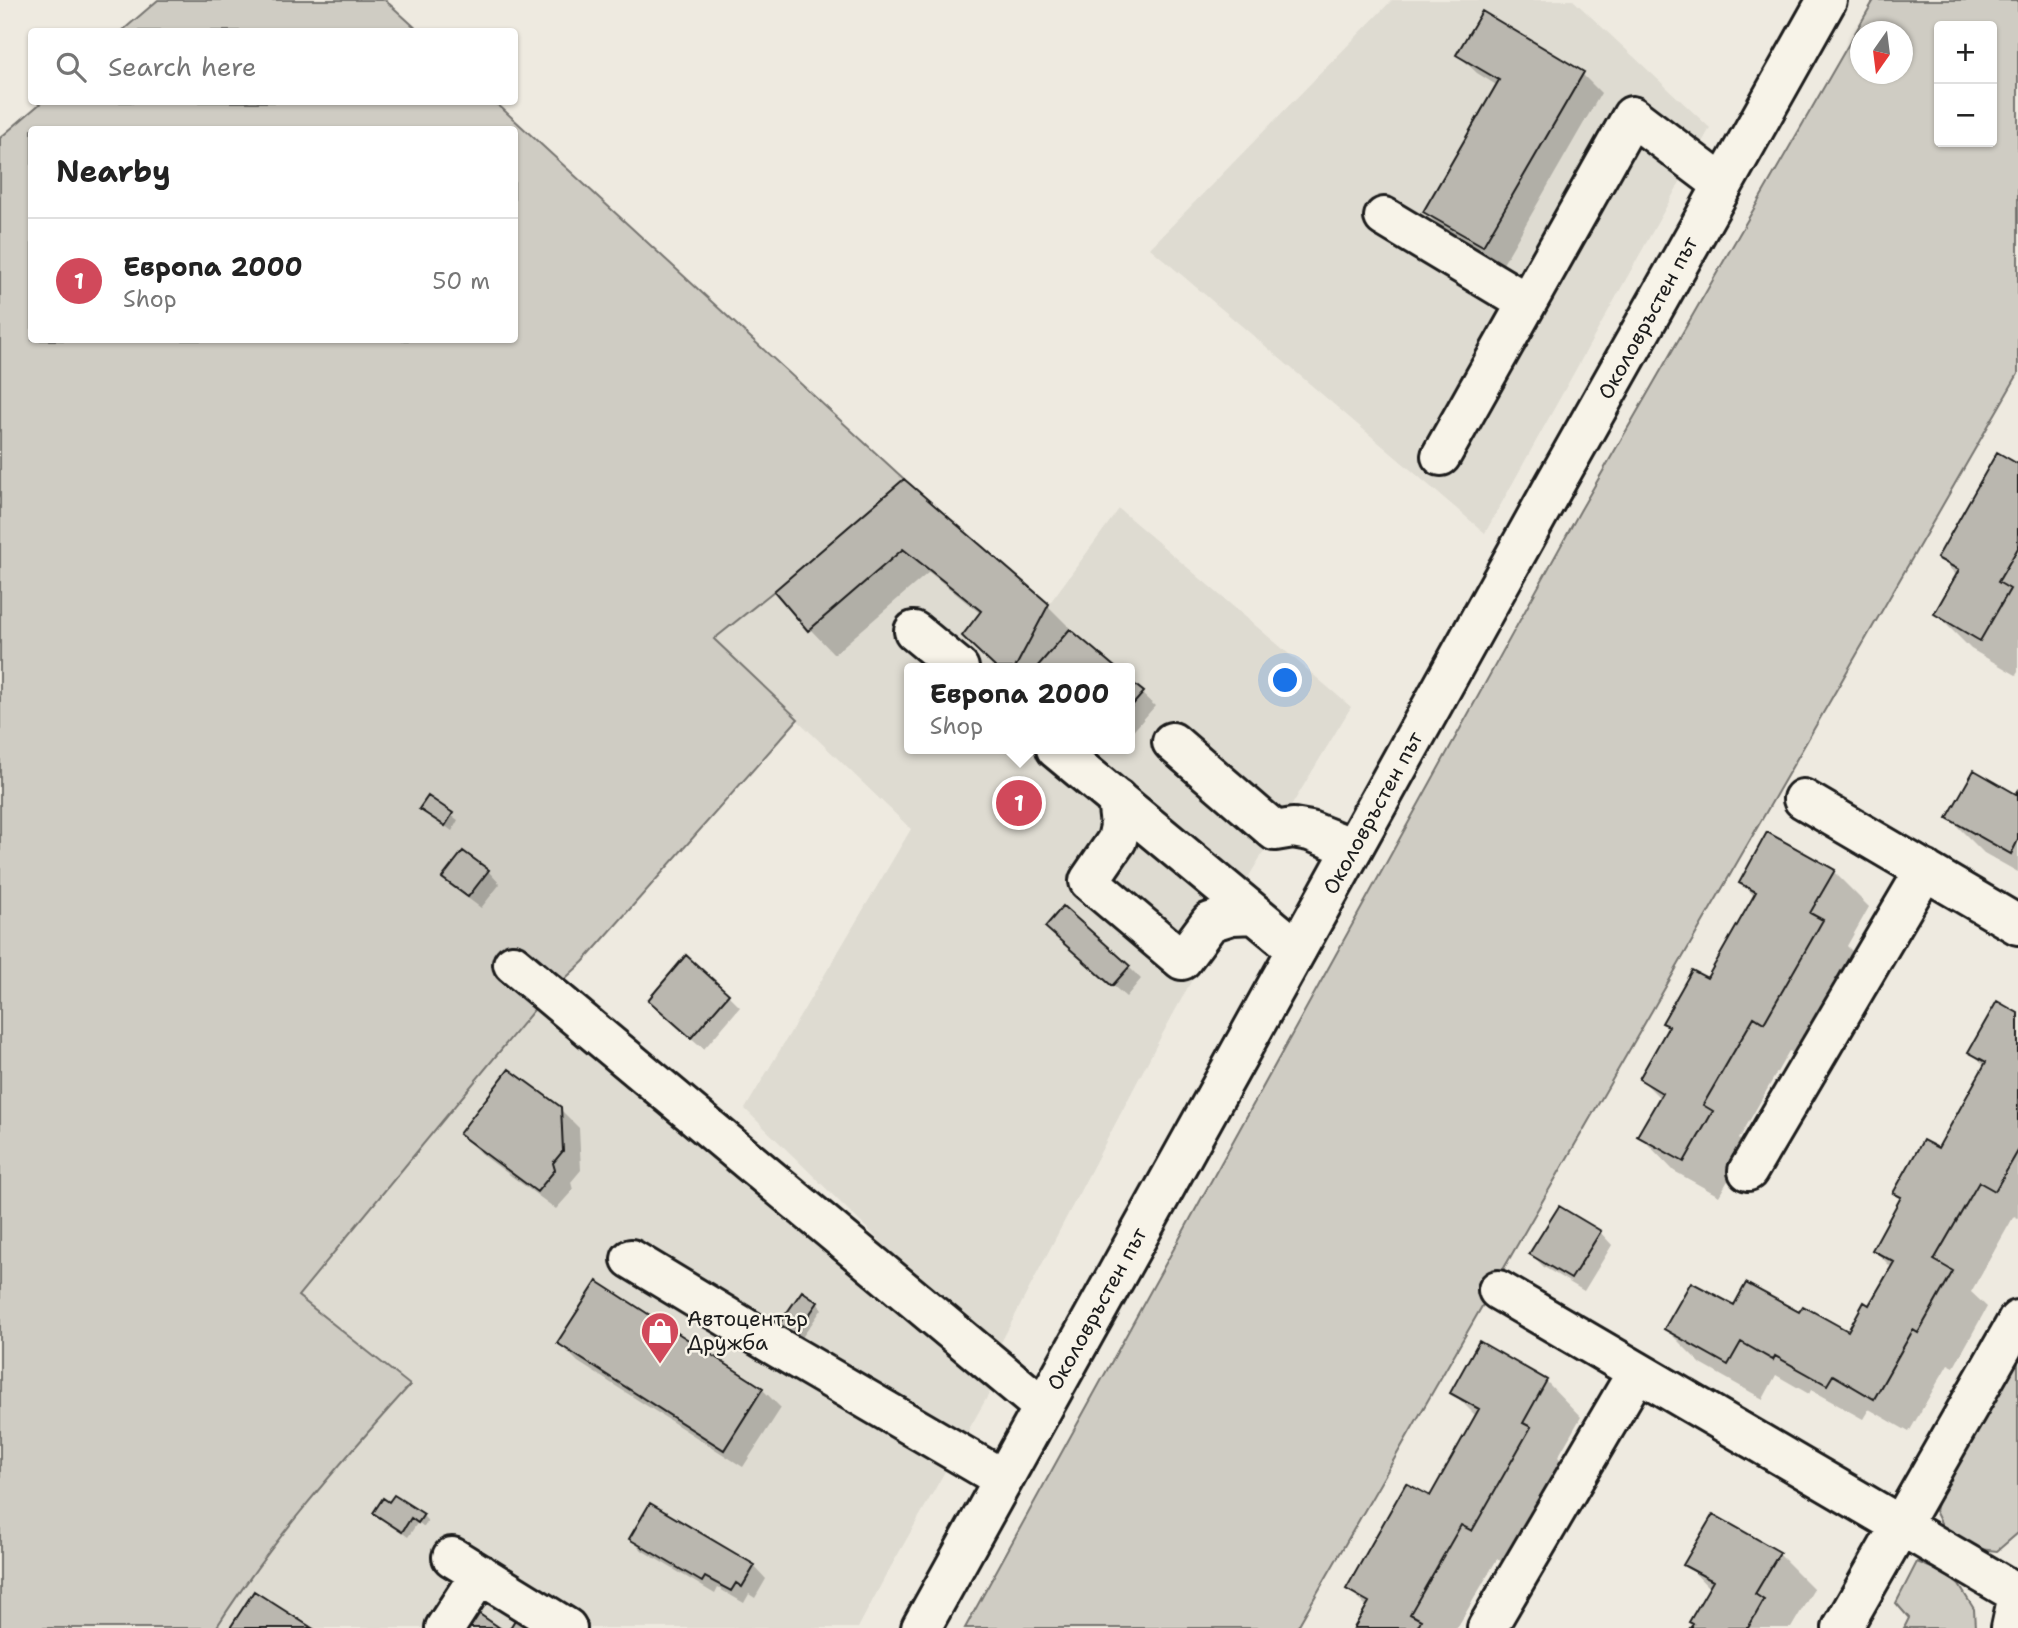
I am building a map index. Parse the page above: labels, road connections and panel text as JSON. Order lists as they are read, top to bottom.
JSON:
{
  "streets": {
    "main road": ["Околовръстен път"]
  },
  "places": {
    "shop": ["Автоцентър Дружба"]
  },
  "north": "bottom",
  "page": {
    "map_buttons": ["+", "−"],
    "search": "Search here",
    "heading": "Nearby",
    "list": [
      {
        "mark": "1",
        "name": "Европа 2000",
        "note": "Shop",
        "value": "50 m"
      }
    ],
    "popup": ["Европа 2000", "Shop"],
    "pins": "1"
  }
}
